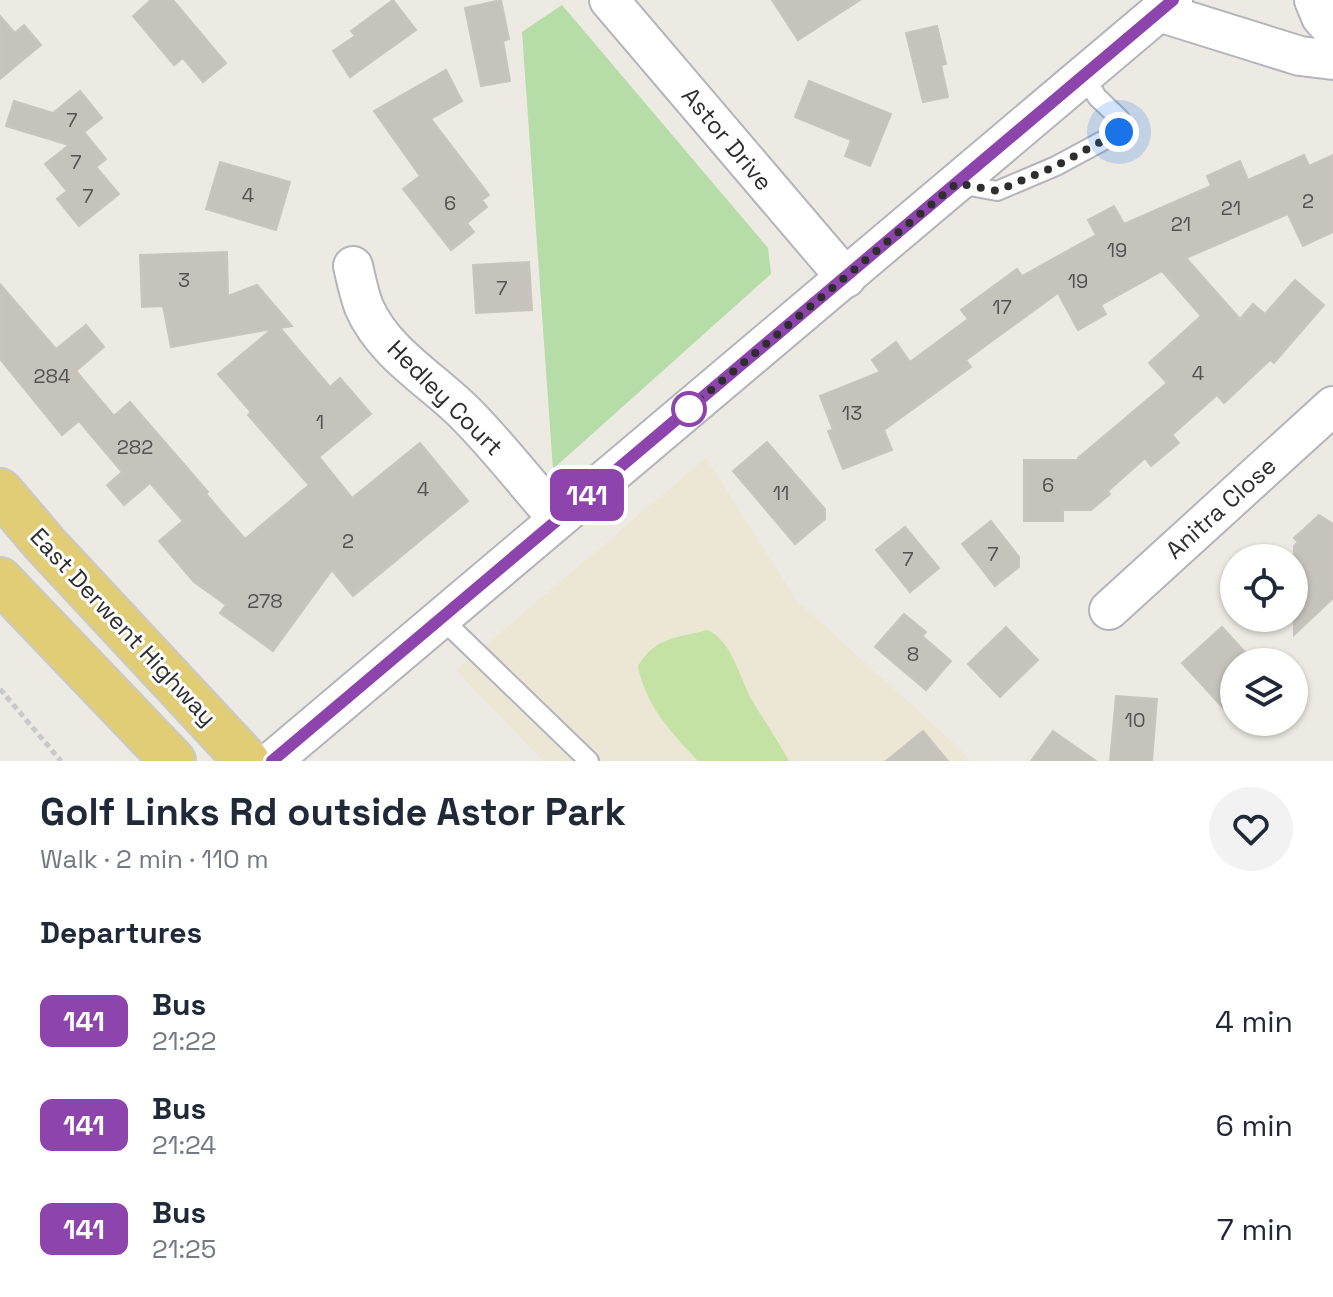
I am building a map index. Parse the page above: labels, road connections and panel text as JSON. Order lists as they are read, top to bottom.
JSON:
{
  "streets": {
    "main road": ["East Derwent Highway"],
    "street": ["Astor Drive", "Hedley Court", "Anitra Close"]
  },
  "lines": ["bus line 141"],
  "house_numbers": [
    "7",
    "7",
    "4",
    "7",
    "2",
    "6",
    "21",
    "21",
    "19",
    "3",
    "19",
    "7",
    "17",
    "4",
    "284",
    "13",
    "1",
    "282",
    "6",
    "4",
    "11",
    "2",
    "7",
    "7",
    "278",
    "8",
    "10"
  ],
  "page": {
    "on_map": "141",
    "heading": [
      ["Golf Links Rd outside Astor Park", "Walk · 2 min · 110 m"],
      "Departures"
    ],
    "list": [
      {
        "mark": "141",
        "name": "Bus",
        "note": "21:22",
        "value": "4 min"
      },
      {
        "mark": "141",
        "name": "Bus",
        "note": "21:24",
        "value": "6 min"
      },
      {
        "mark": "141",
        "name": "Bus",
        "note": "21:25",
        "value": "7 min"
      }
    ]
  }
}
